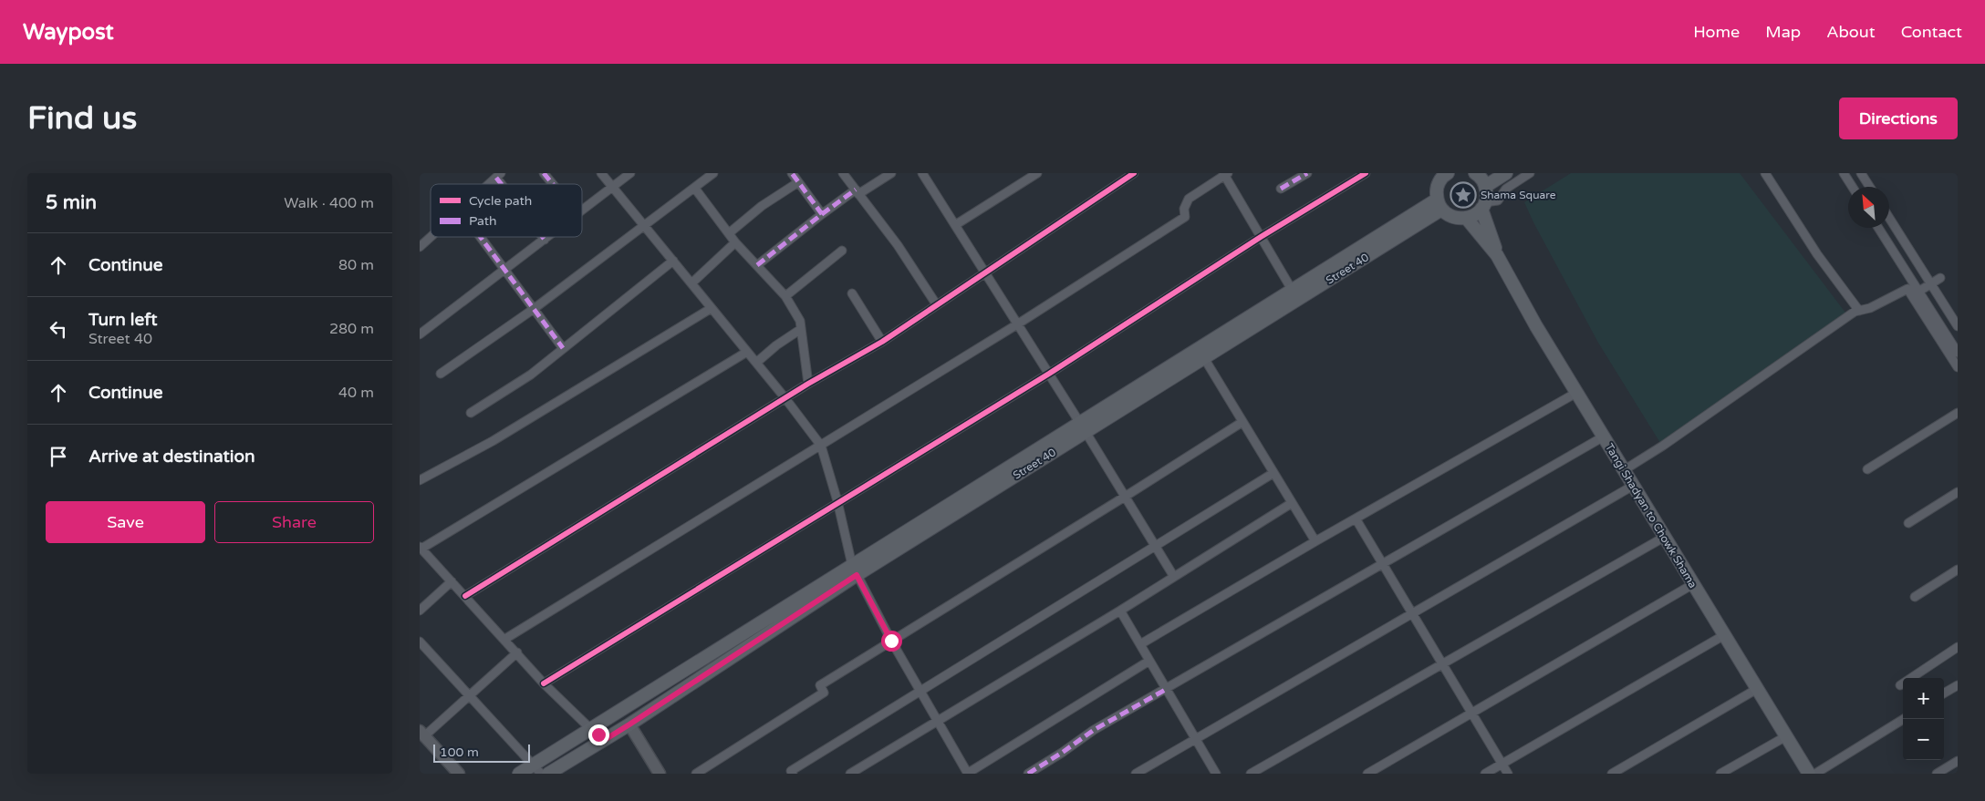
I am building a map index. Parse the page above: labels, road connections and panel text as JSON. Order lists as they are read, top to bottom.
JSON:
{
  "streets": {
    "main road": ["Street 40", "Tangi Shadyan to Chowk Shama"]
  },
  "places": {
    "place": ["Shama Square"]
  },
  "legend": ["Cycle path", "Path"],
  "scale_bar": "100 m",
  "north": "top left",
  "page": {
    "header": "Waypost",
    "nav": [
      "Home",
      "Map",
      "About",
      "Contact"
    ],
    "buttons": [
      "Directions",
      ["Save", "Share"]
    ],
    "title": "Find us",
    "heading": ["5 min", "Walk · 400 m"],
    "list": [
      ["Continue", "80 m"],
      ["Turn left", "Street 40", "280 m"],
      ["Continue", "40 m"],
      "Arrive at destination"
    ],
    "map_buttons": ["+", "−"],
    "scale": "100 m"
  }
}
